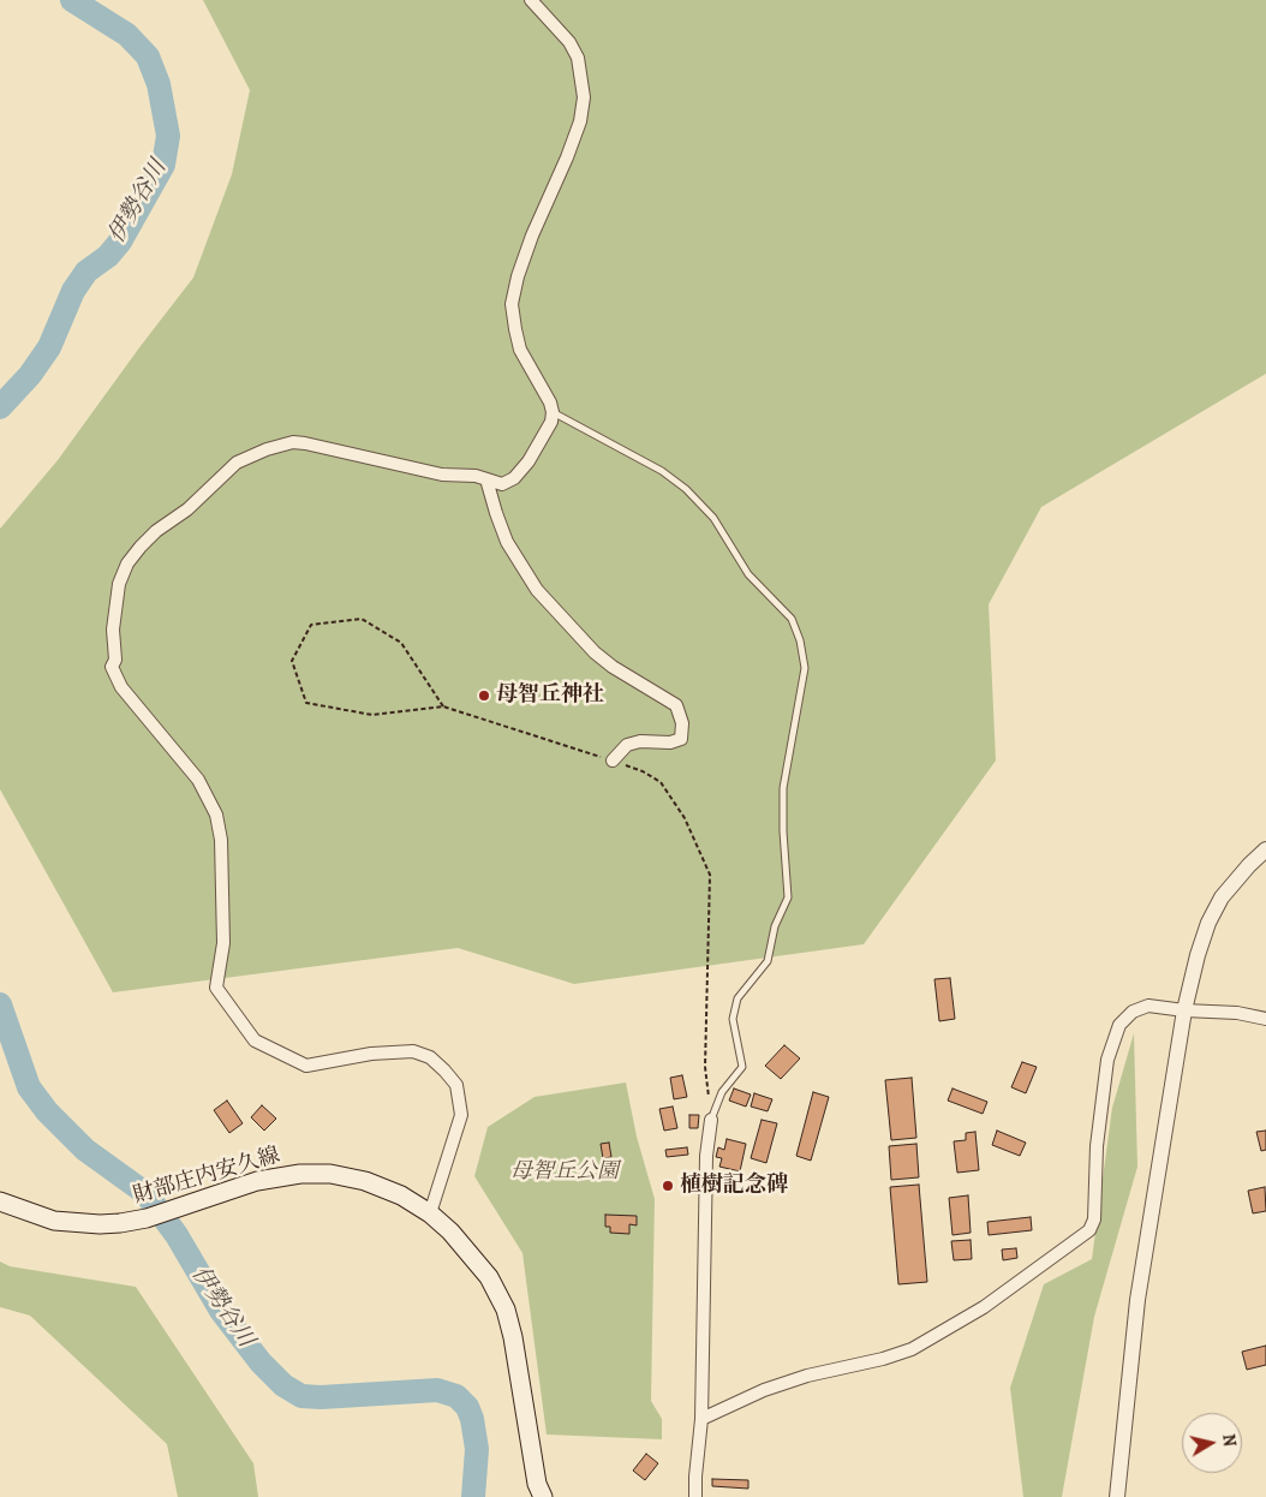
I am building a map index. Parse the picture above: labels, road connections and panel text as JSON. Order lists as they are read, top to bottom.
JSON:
{
  "streets": {
    "main road": ["財部庄内安久線"]
  },
  "water": ["伊勢谷川"],
  "parks": ["母智丘公園"],
  "places": ["母智丘神社", "植樹記念碑"],
  "north": "right"
}
